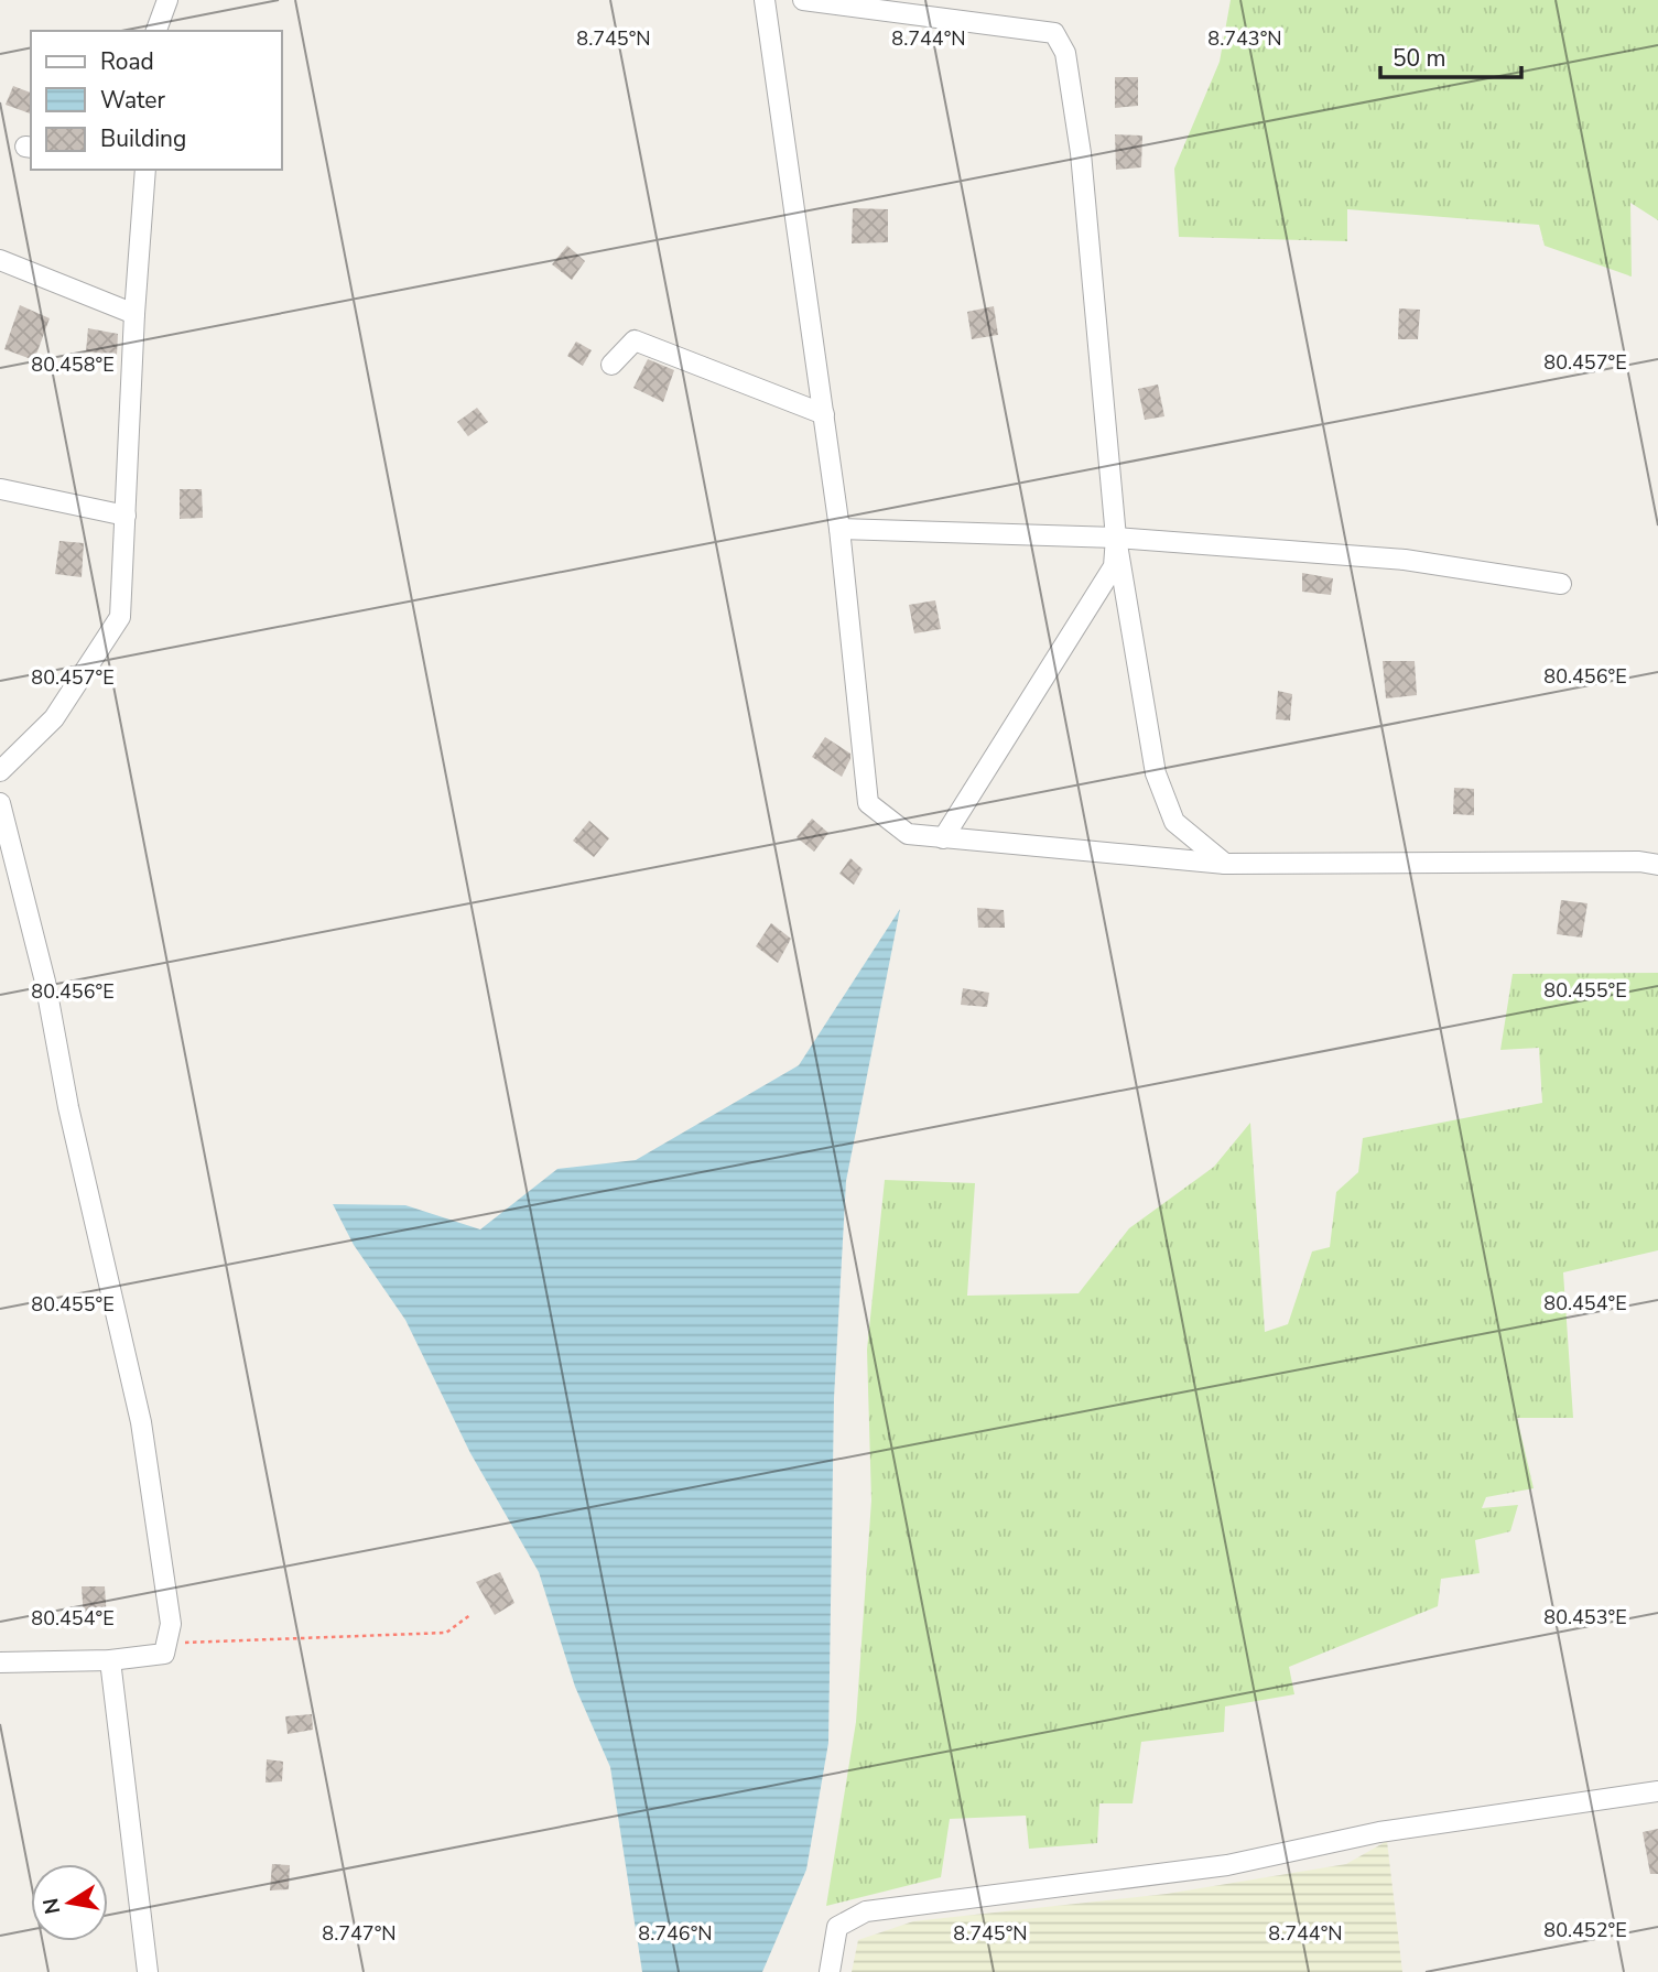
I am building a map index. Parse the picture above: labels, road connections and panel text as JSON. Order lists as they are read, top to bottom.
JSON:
{
  "legend": ["Road", "Water", "Building"],
  "scale_bar": "50 m",
  "north": "left",
  "coordinates": [
    "8.745°N",
    "8.744°N",
    "8.743°N",
    "80.457°E",
    "80.458°E",
    "80.456°E",
    "80.455°E",
    "80.454°E",
    "80.453°E",
    "80.452°E",
    "8.747°N",
    "8.746°N"
  ]
}
